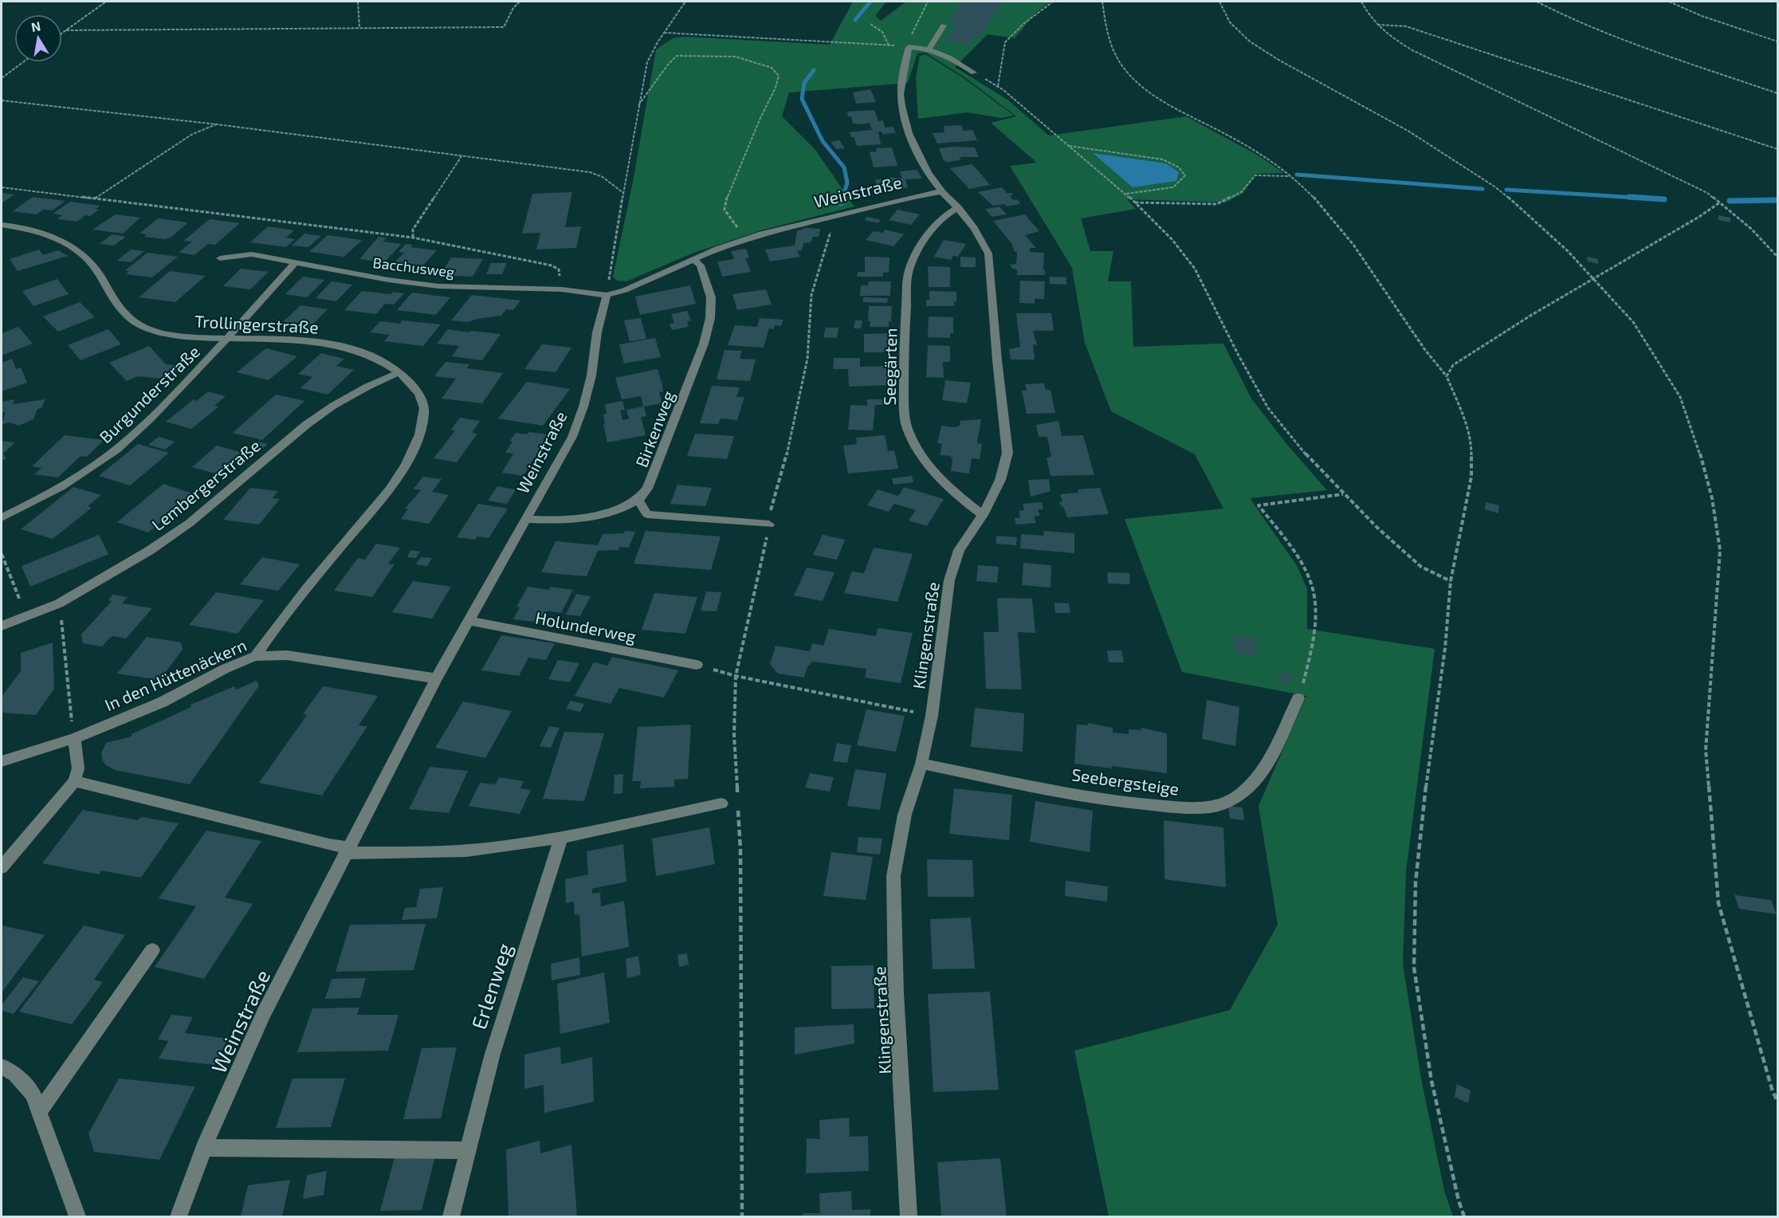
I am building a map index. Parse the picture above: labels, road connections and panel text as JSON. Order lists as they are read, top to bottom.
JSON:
{
  "streets": {
    "street": [
      "Weinstraße",
      "Bacchusweg",
      "Trollingerstraße",
      "Seegärten",
      "Burgunderstraße",
      "Birkenweg",
      "Lembergerstraße",
      "Holunderweg",
      "Klingenstraße",
      "In den Hüttenäckern",
      "Seebergsteige",
      "Erlenweg"
    ]
  },
  "crossings": [
    ["Weinstraße", "Bacchusweg"],
    ["Weinstraße", "Birkenweg"],
    ["Weinstraße", "Holunderweg"],
    ["Weinstraße", "Klingenstraße"],
    ["Weinstraße", "In den Hüttenäckern"],
    ["Bacchusweg", "Burgunderstraße"],
    ["Trollingerstraße", "Burgunderstraße"],
    ["Trollingerstraße", "Lembergerstraße"],
    ["Trollingerstraße", "In den Hüttenäckern"],
    ["Seegärten", "Klingenstraße"],
    ["Klingenstraße", "Seebergsteige"]
  ],
  "north": "top"
}
